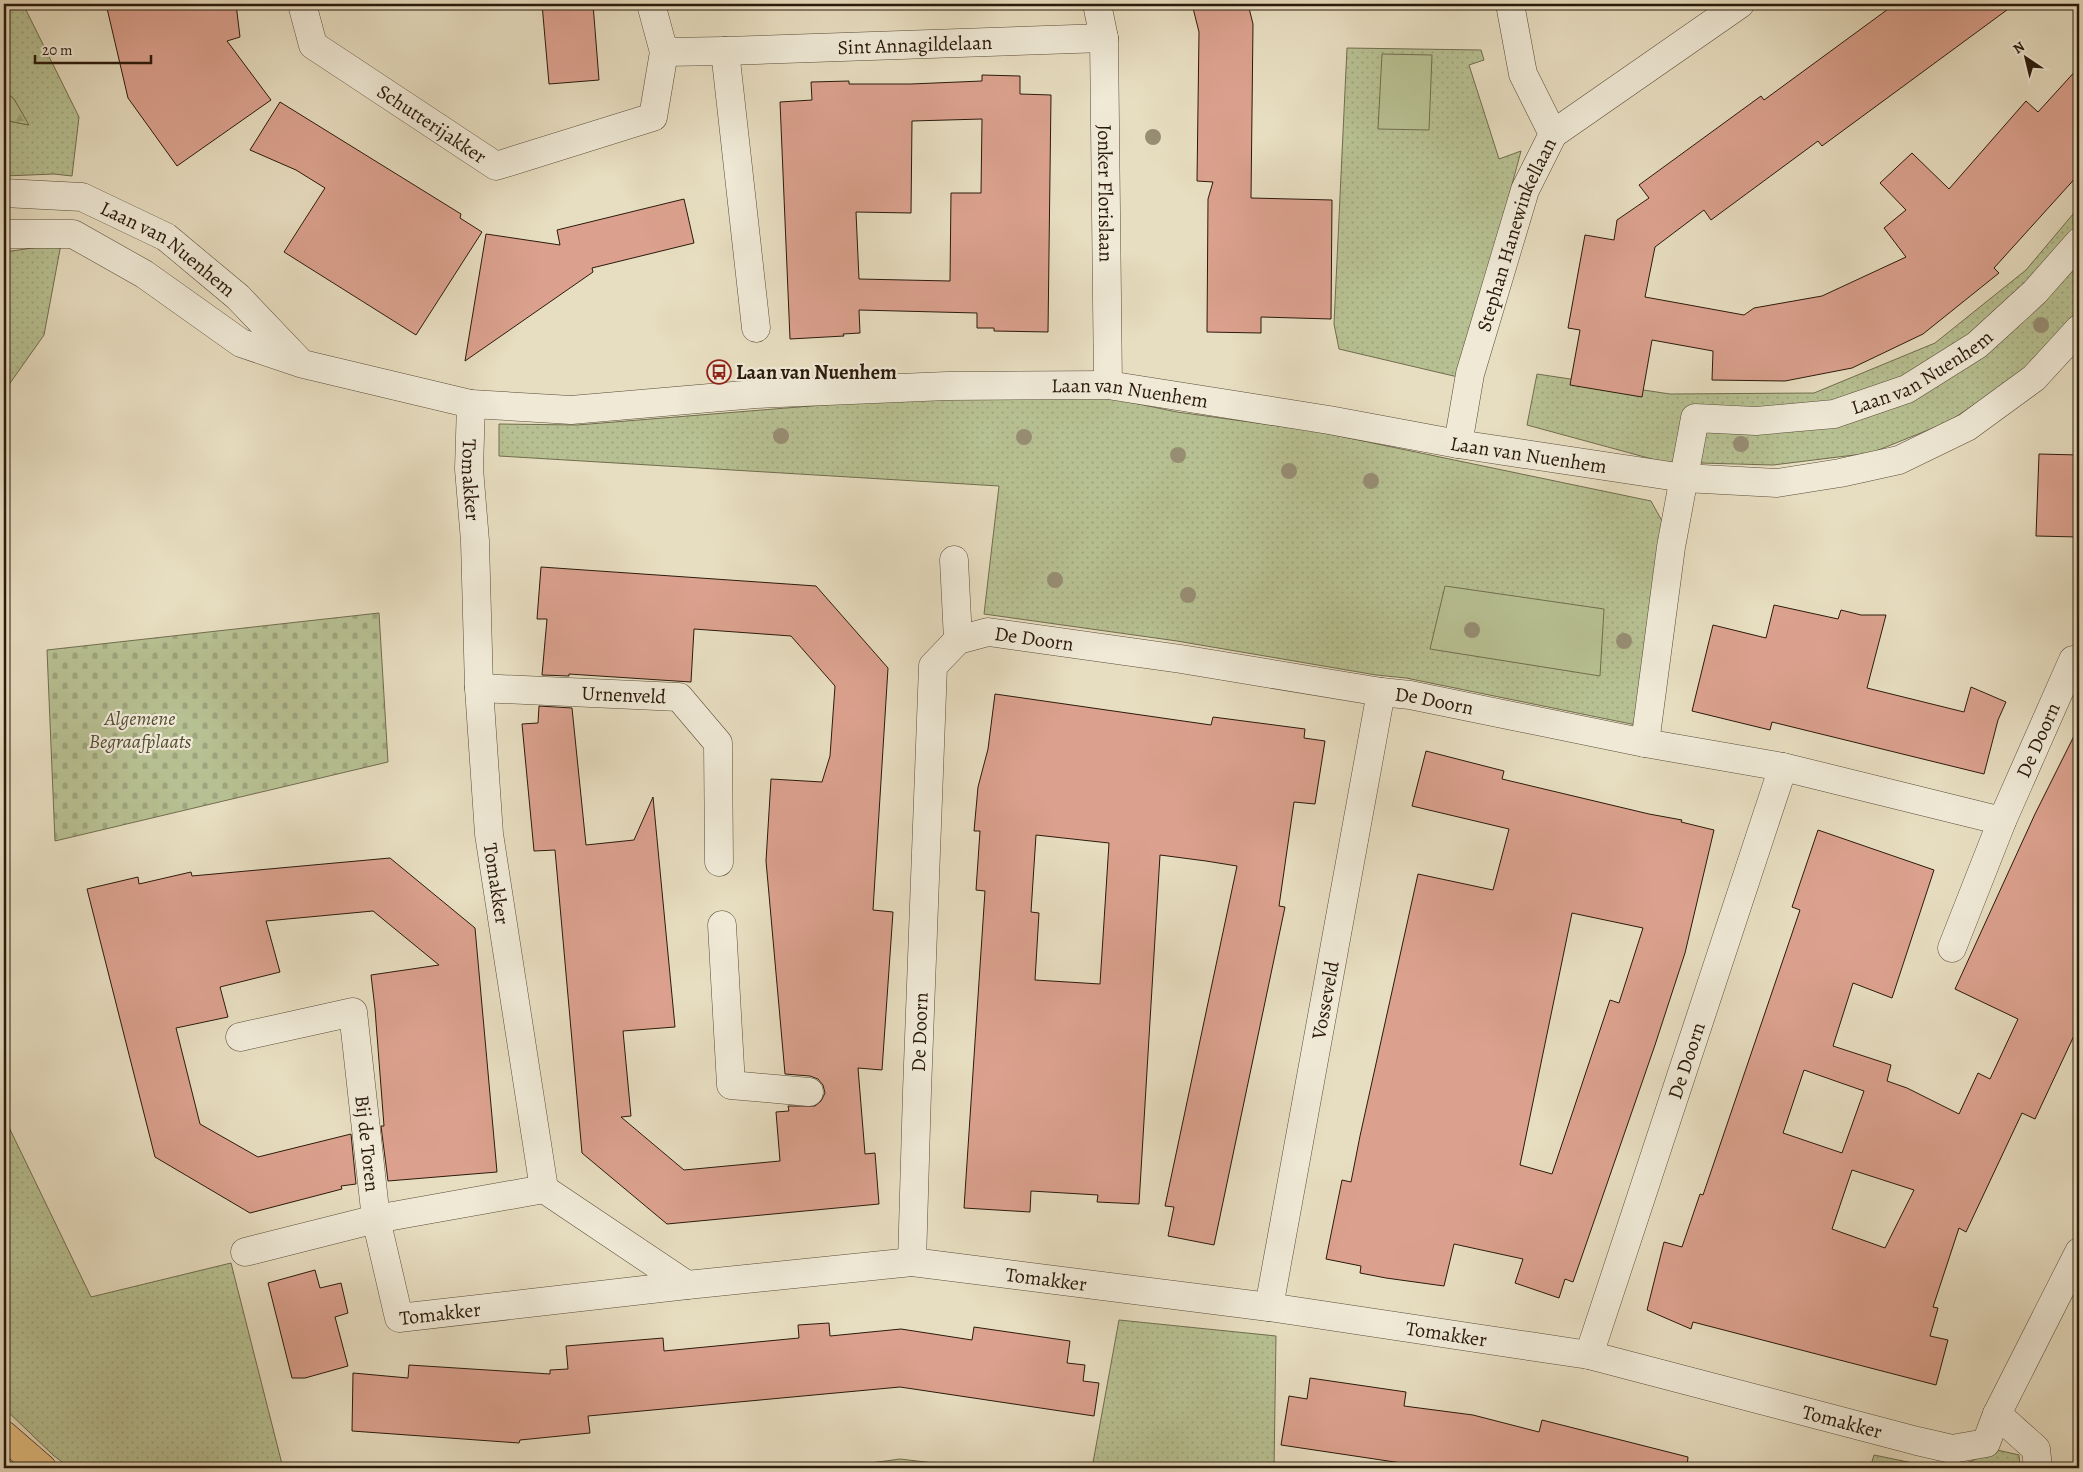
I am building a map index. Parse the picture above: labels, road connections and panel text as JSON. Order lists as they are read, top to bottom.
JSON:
{
  "streets": {
    "street": [
      "Sint Annagildelaan",
      "Schutterijakker",
      "Jonker Florislaan",
      "Stephan Hanewinkellaan",
      "Laan van Nuenhem",
      "Tomakker",
      "De Doorn",
      "Urnenveld",
      "Vosseveld",
      "Bij de Toren"
    ]
  },
  "crossings": [
    ["Sint Annagildelaan", "Schutterijakker"],
    ["Sint Annagildelaan", "Jonker Florislaan"],
    ["Jonker Florislaan", "Laan van Nuenhem"],
    ["Stephan Hanewinkellaan", "Laan van Nuenhem"],
    ["Laan van Nuenhem", "Tomakker"],
    ["Tomakker", "De Doorn"],
    ["Tomakker", "Urnenveld"],
    ["Tomakker", "Vosseveld"],
    ["Tomakker", "Bij de Toren"],
    ["De Doorn", "Vosseveld"]
  ],
  "parks": ["Algemene Begraafplaats"],
  "places": {
    "bus stop": ["Laan van Nuenhem"]
  },
  "scale_bar": "20 m",
  "north": "top left"
}
